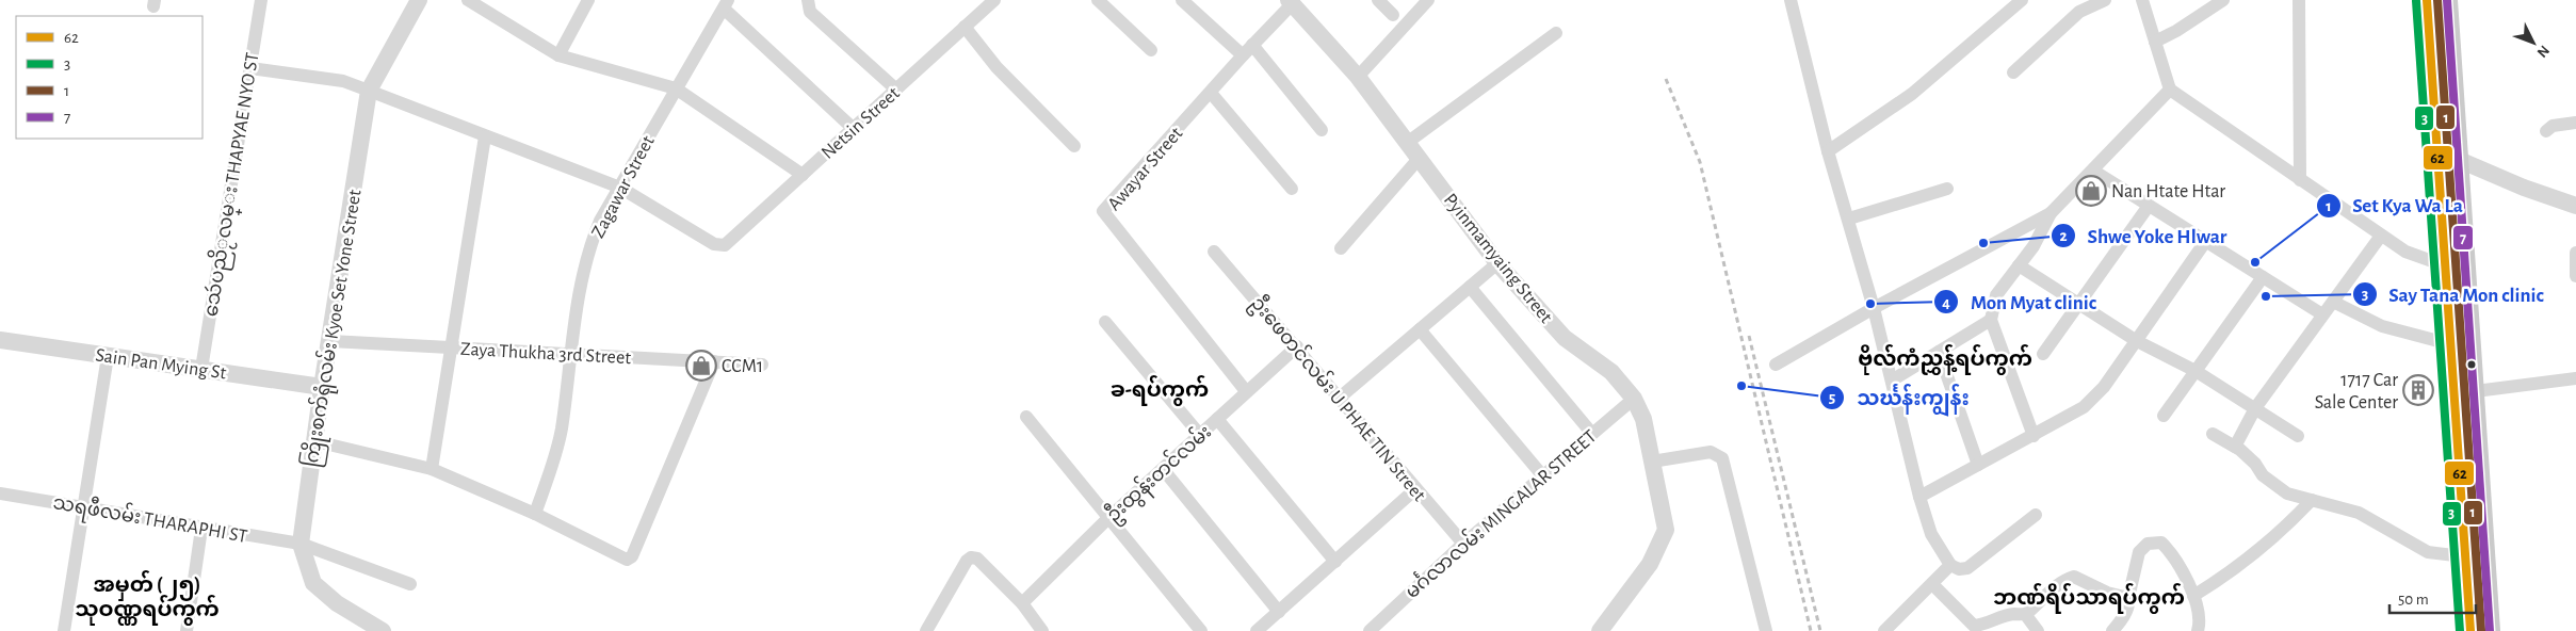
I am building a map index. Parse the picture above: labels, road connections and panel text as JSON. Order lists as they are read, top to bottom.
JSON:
{
  "streets": {
    "street": [
      "Netsin Street",
      "Awayar Street",
      "သေဴပညိႂလမ္း THAPYAE NYO ST",
      "Zagawar Street",
      "Pyinmamyaing Street",
      "ကြိုးစက်ရုံလမ်း Kyoe Set Yone Street",
      "Zaya Thukha 3rd Street",
      "Sain Pan Mying St",
      "ဦးဖေတင်လမ်း U PHAE TIN Street",
      "ဦးထွန်းတင်လမ်း",
      "မင်္ဂလာလမ်း MINGALAR STREET",
      "သရဖီလမ်း THARAPHI ST"
    ]
  },
  "crossings": [
    ["Netsin Street", "Zagawar Street"],
    ["Awayar Street", "Pyinmamyaing Street"],
    ["Awayar Street", "ဦးထွန်းတင်လမ်း"],
    ["သေဴပညိႂလမ္း THAPYAE NYO ST", "Sain Pan Mying St"],
    ["Zagawar Street", "Zaya Thukha 3rd Street"],
    ["Pyinmamyaing Street", "မင်္ဂလာလမ်း MINGALAR STREET"],
    ["ကြိုးစက်ရုံလမ်း Kyoe Set Yone Street", "Zaya Thukha 3rd Street"],
    ["ကြိုးစက်ရုံလမ်း Kyoe Set Yone Street", "Sain Pan Mying St"],
    ["ကြိုးစက်ရုံလမ်း Kyoe Set Yone Street", "သရဖီလမ်း THARAPHI ST"],
    ["ဦးဖေတင်လမ်း U PHAE TIN Street", "ဦးထွန်းတင်လမ်း"],
    ["ဦးဖေတင်လမ်း U PHAE TIN Street", "မင်္ဂလာလမ်း MINGALAR STREET"]
  ],
  "districts": [
    "ဗိုလ်ကံညွှန့်ရပ်ကွက်",
    "ခ-ရပ်ကွက်",
    "အမှတ် (၂၅) သုဝဏ္ဏရပ်ကွက်",
    "ဘဏ်ရိပ်သာရပ်ကွက်"
  ],
  "places": {
    "shop": ["Nan Htate Htar", "CCM1"],
    "other": [
      "Shwe Yoke Hlwar",
      "Set Kya Wa La",
      "Say Tana Mon clinic",
      "Mon Myat clinic",
      "သင်္ဃန်းကျွန်း"
    ],
    "building": ["1717 Car Sale Center"]
  },
  "lines": [
    "transit line 62",
    "transit line 1",
    "transit line 7",
    "transit line 3"
  ],
  "legend": [
    "62",
    "3",
    "1",
    "7"
  ],
  "scale_bar": "50 m",
  "north": "bottom right"
}
